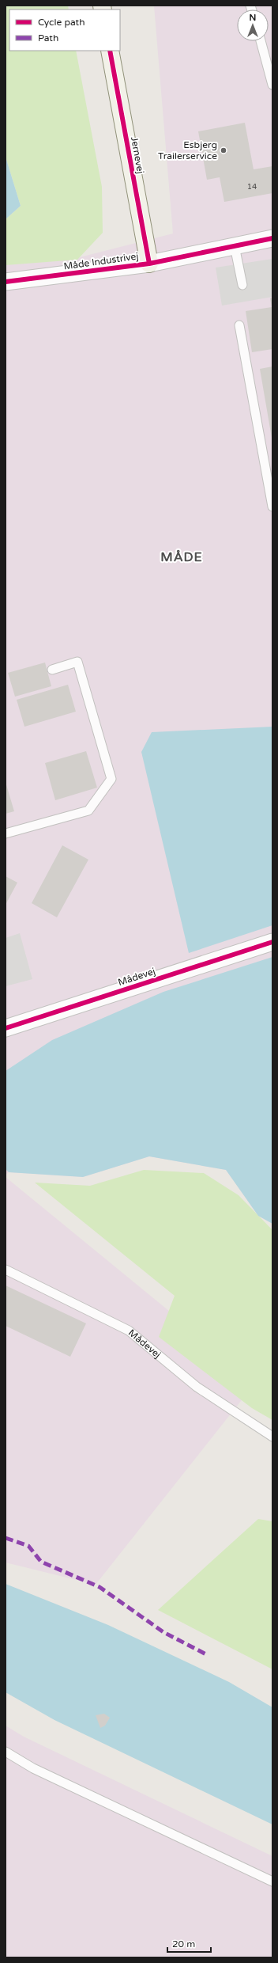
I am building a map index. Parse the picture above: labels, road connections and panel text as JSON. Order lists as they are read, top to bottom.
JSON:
{
  "streets": {
    "street": ["Jernevej", "Måde Industrivej", "Mådevej"]
  },
  "crossings": [
    ["Jernevej", "Måde Industrivej"]
  ],
  "districts": ["MÅDE"],
  "places": ["Esbjerg Trailerservice"],
  "house_numbers": ["14"],
  "legend": ["Cycle path", "Path"],
  "scale_bar": "20 m",
  "north": "top"
}
